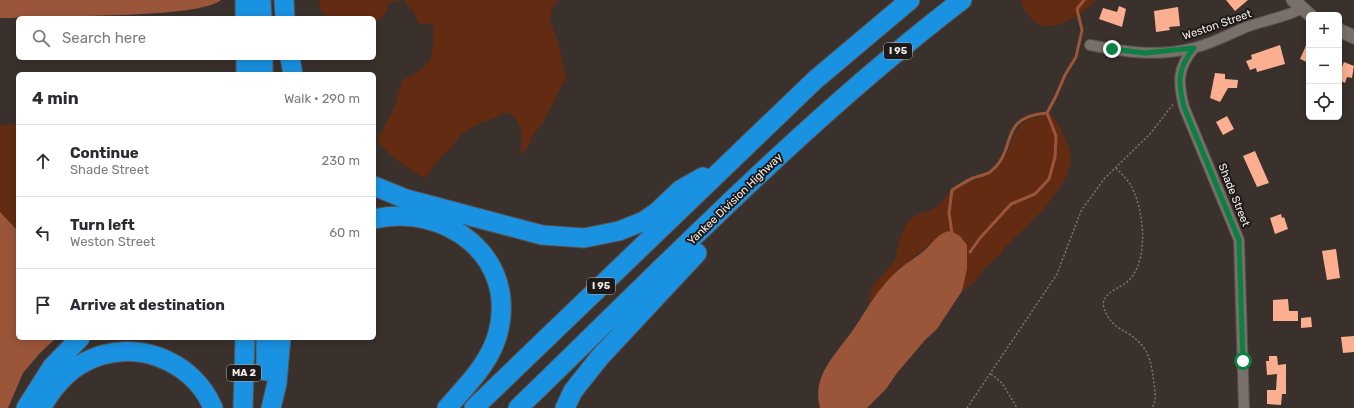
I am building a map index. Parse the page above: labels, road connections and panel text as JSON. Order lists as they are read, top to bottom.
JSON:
{
  "streets": {
    "highway": ["I 95", "Yankee Division Highway", "MA 2"],
    "street": ["Weston Street", "Shade Street"]
  },
  "crossings": [
    ["Weston Street", "Shade Street"]
  ],
  "page": {
    "map_buttons": ["+", "−"],
    "search": "Search here",
    "heading": ["4 min", "Walk · 290 m"],
    "list": [
      ["Continue", "Shade Street", "230 m"],
      ["Turn left", "Weston Street", "60 m"],
      "Arrive at destination"
    ]
  }
}
